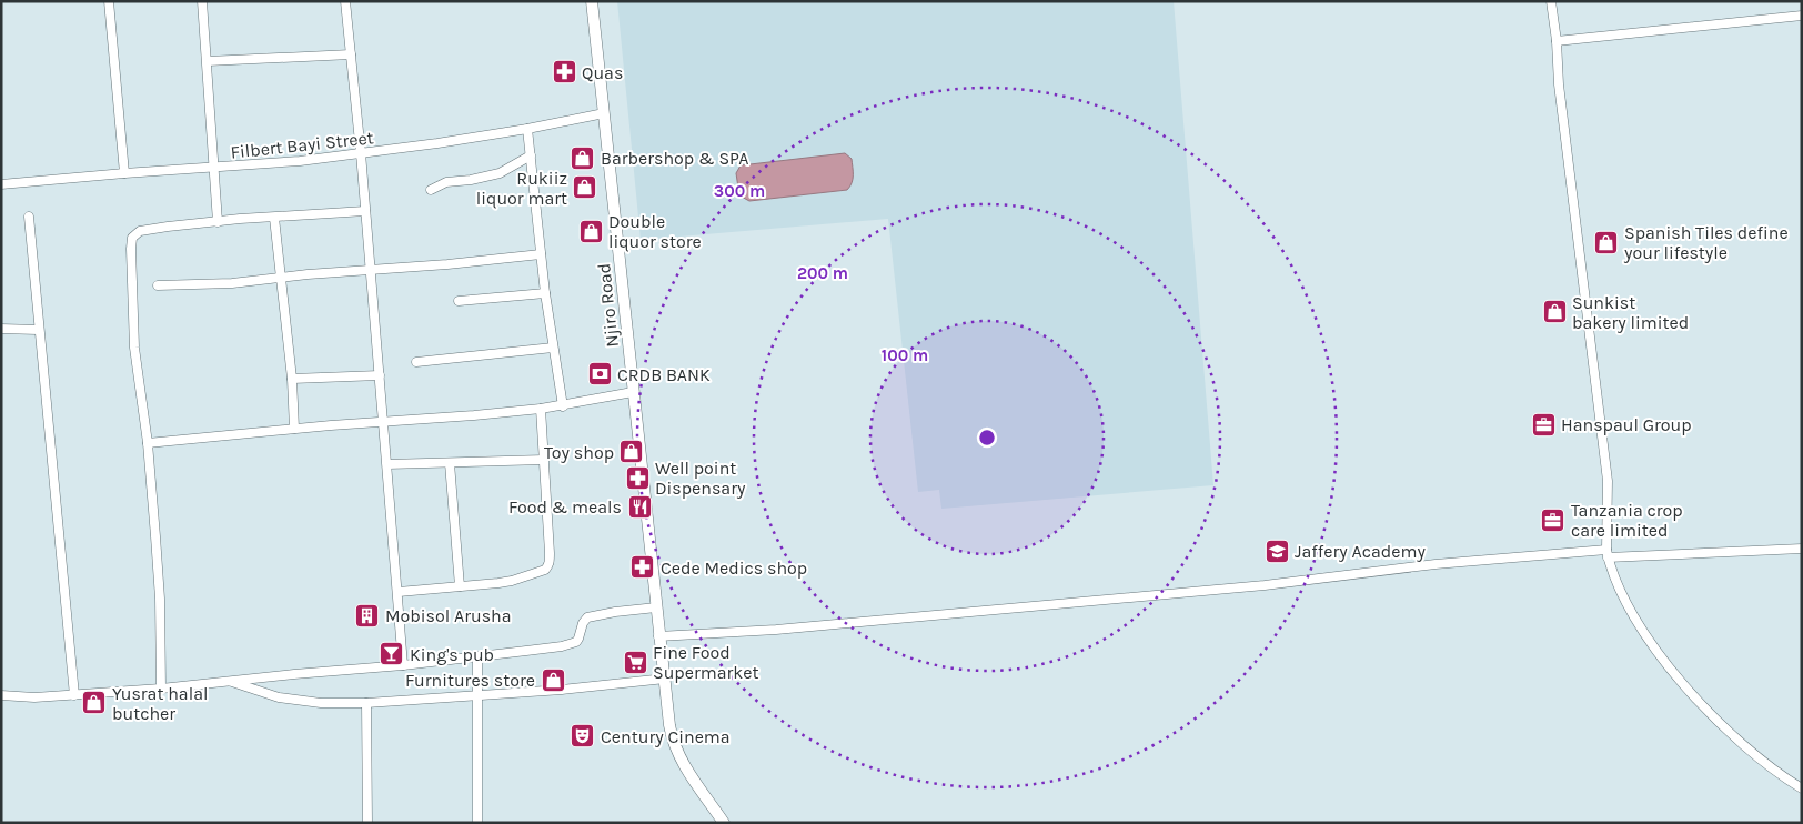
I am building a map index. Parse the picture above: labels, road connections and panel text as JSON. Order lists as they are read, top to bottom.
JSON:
{
  "streets": {
    "street": ["Filbert Bayi Street", "Njiro Road"]
  },
  "crossings": [
    ["Filbert Bayi Street", "Njiro Road"]
  ],
  "places": {
    "pharmacy": ["Quas", "Well point Dispensary", "Cede Medics shop"],
    "shop": [
      "Barbershop & SPA",
      "Rukiiz liquor mart",
      "Double liquor store",
      "Spanish Tiles define your lifestyle",
      "Sunkist bakery limited",
      "Toy shop",
      "Furnitures store",
      "Yusrat halal butcher"
    ],
    "bank": ["CRDB BANK"],
    "office": ["Hanspaul Group", "Tanzania crop care limited"],
    "restaurant": ["Food & meals"],
    "school or university": ["Jaffery Academy"],
    "building": ["Mobisol Arusha"],
    "bar": ["King's pub"],
    "supermarket": ["Fine Food Supermarket"],
    "theatre": ["Century Cinema"]
  },
  "rings": ["300 m", "200 m", "100 m"]
}
